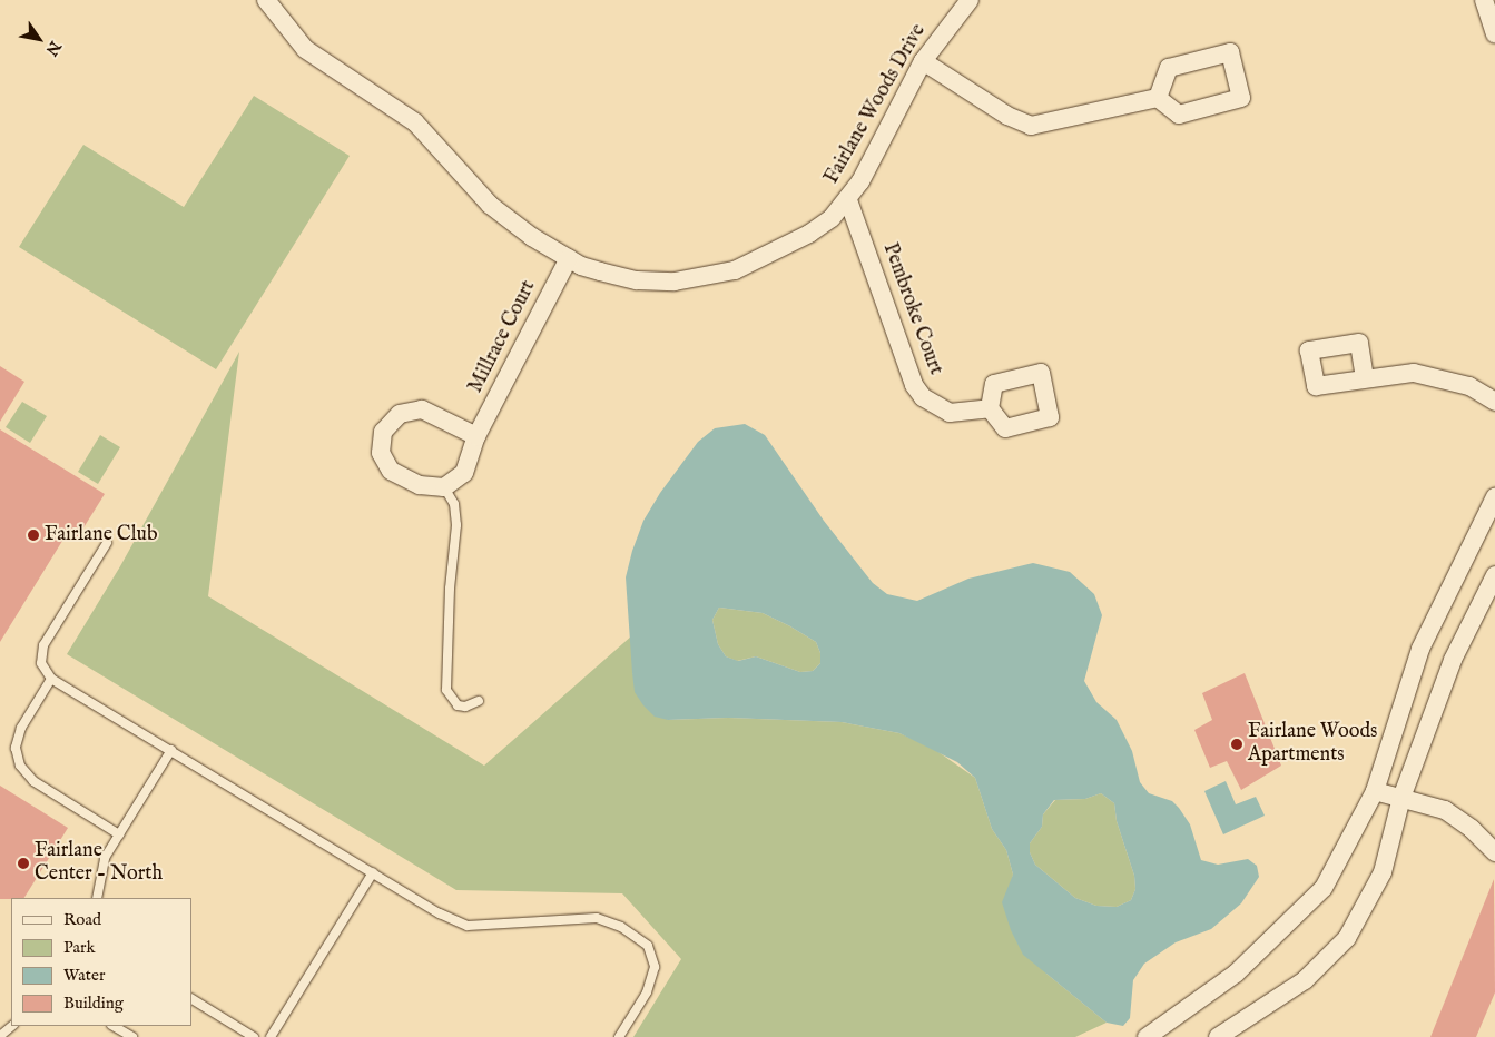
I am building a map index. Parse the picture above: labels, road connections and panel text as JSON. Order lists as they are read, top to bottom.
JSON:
{
  "streets": {
    "street": ["Fairlane Woods Drive", "Pembroke Court", "Millrace Court"]
  },
  "crossings": [
    ["Fairlane Woods Drive", "Pembroke Court"],
    ["Fairlane Woods Drive", "Millrace Court"]
  ],
  "places": ["Fairlane Club", "Fairlane Woods Apartments", "Fairlane Center - North"],
  "legend": [
    "Road",
    "Park",
    "Water",
    "Building"
  ],
  "north": "bottom right"
}
